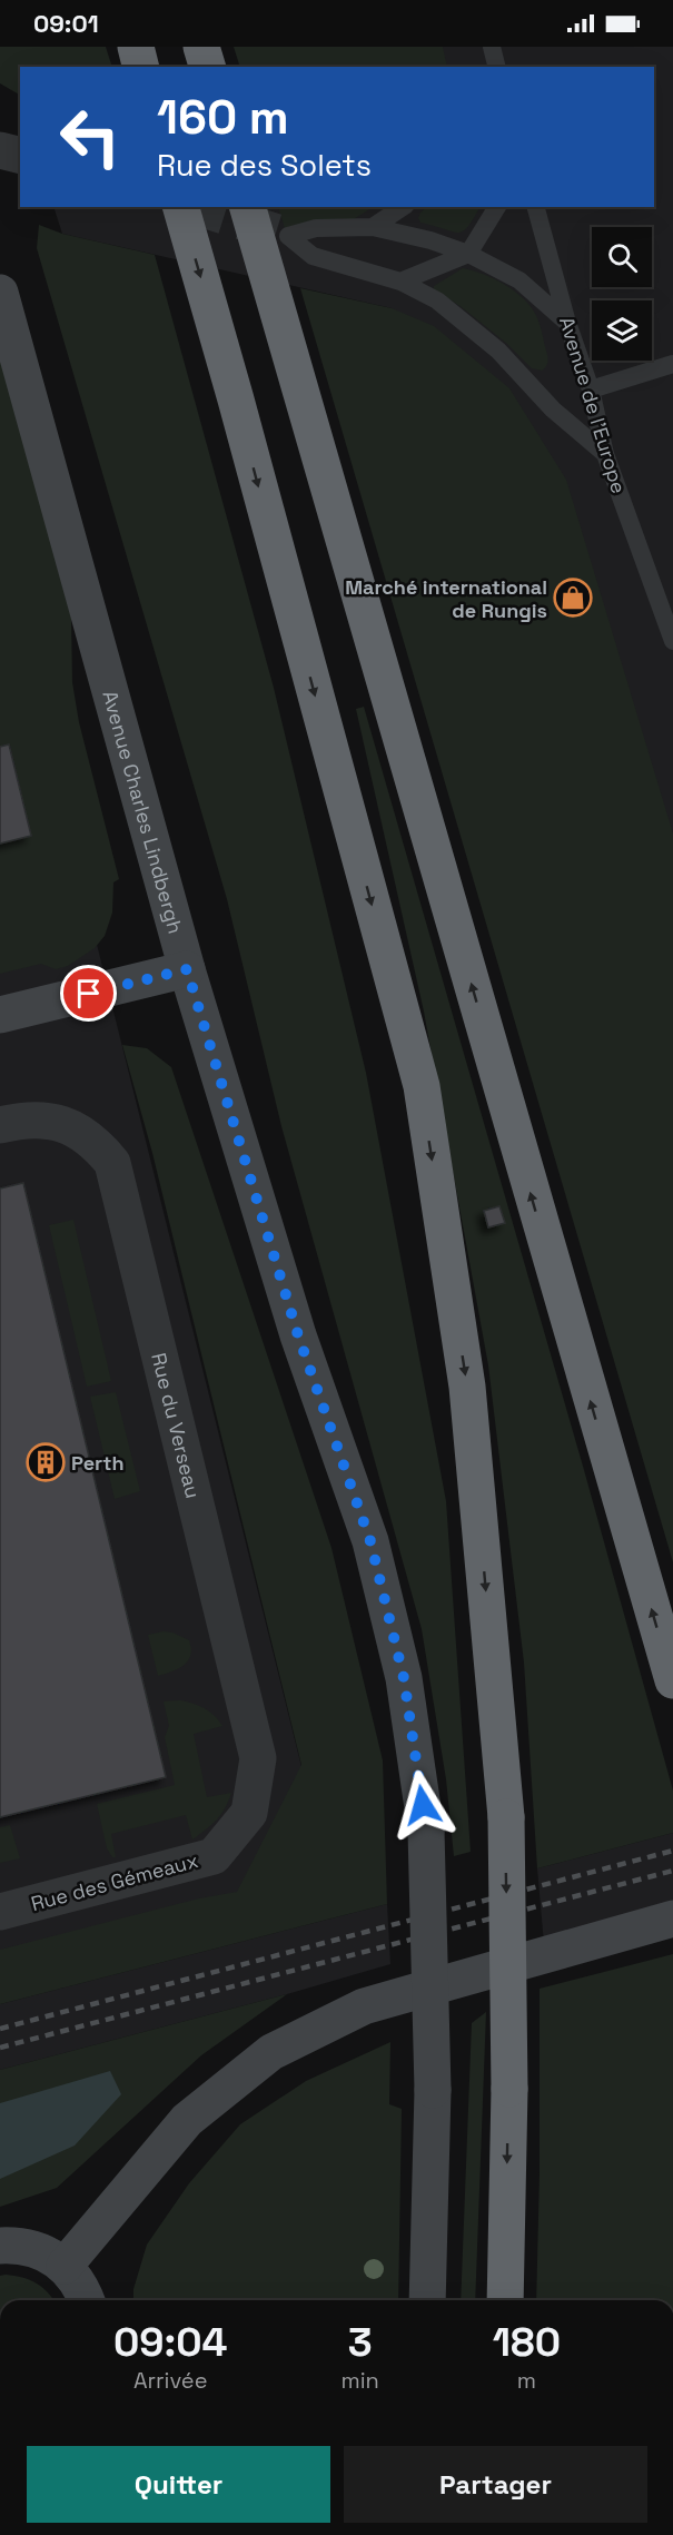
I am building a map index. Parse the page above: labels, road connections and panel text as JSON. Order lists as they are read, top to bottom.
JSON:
{
  "streets": {
    "main road": ["Avenue Charles Lindbergh"],
    "street": ["Rue du Verseau", "Rue des Gémeaux"],
    "lane": ["Avenue de l'Europe"]
  },
  "crossings": [
    ["Rue du Verseau", "Rue des Gémeaux"]
  ],
  "places": {
    "shop": ["Marché international de Rungis"],
    "building": ["Perth"]
  },
  "page": {
    "status": "09:01",
    "turn": ["160 m", "Rue des Solets"],
    "eta": [
      "09:04",
      "Arrivée",
      "3",
      "min",
      "180",
      "m"
    ],
    "buttons": ["Quitter", "Partager"]
  }
}
